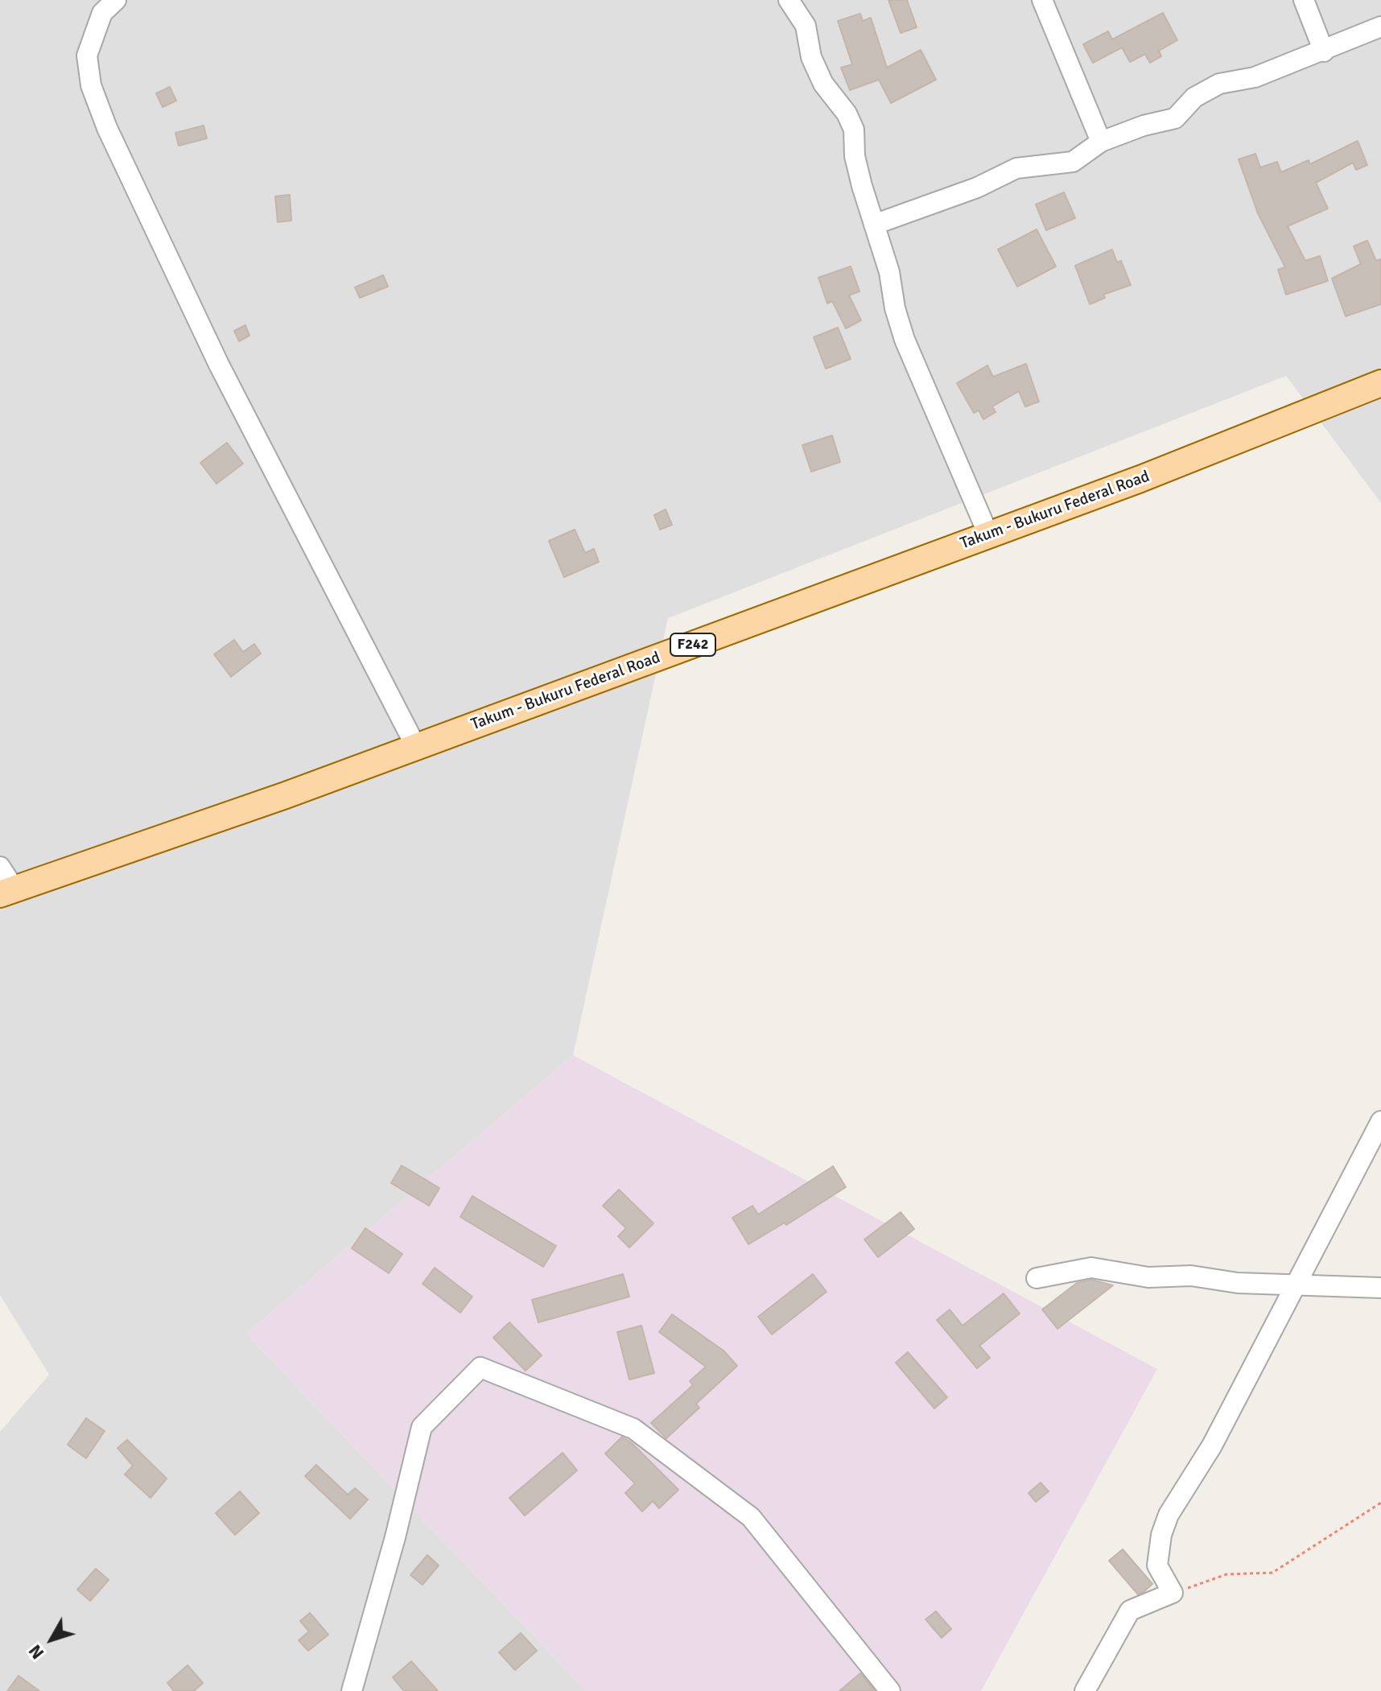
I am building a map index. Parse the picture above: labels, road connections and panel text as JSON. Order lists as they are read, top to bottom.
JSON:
{
  "streets": {
    "main road": ["Takum - Bukuru Federal Road", "F242"]
  },
  "north": "bottom left"
}
